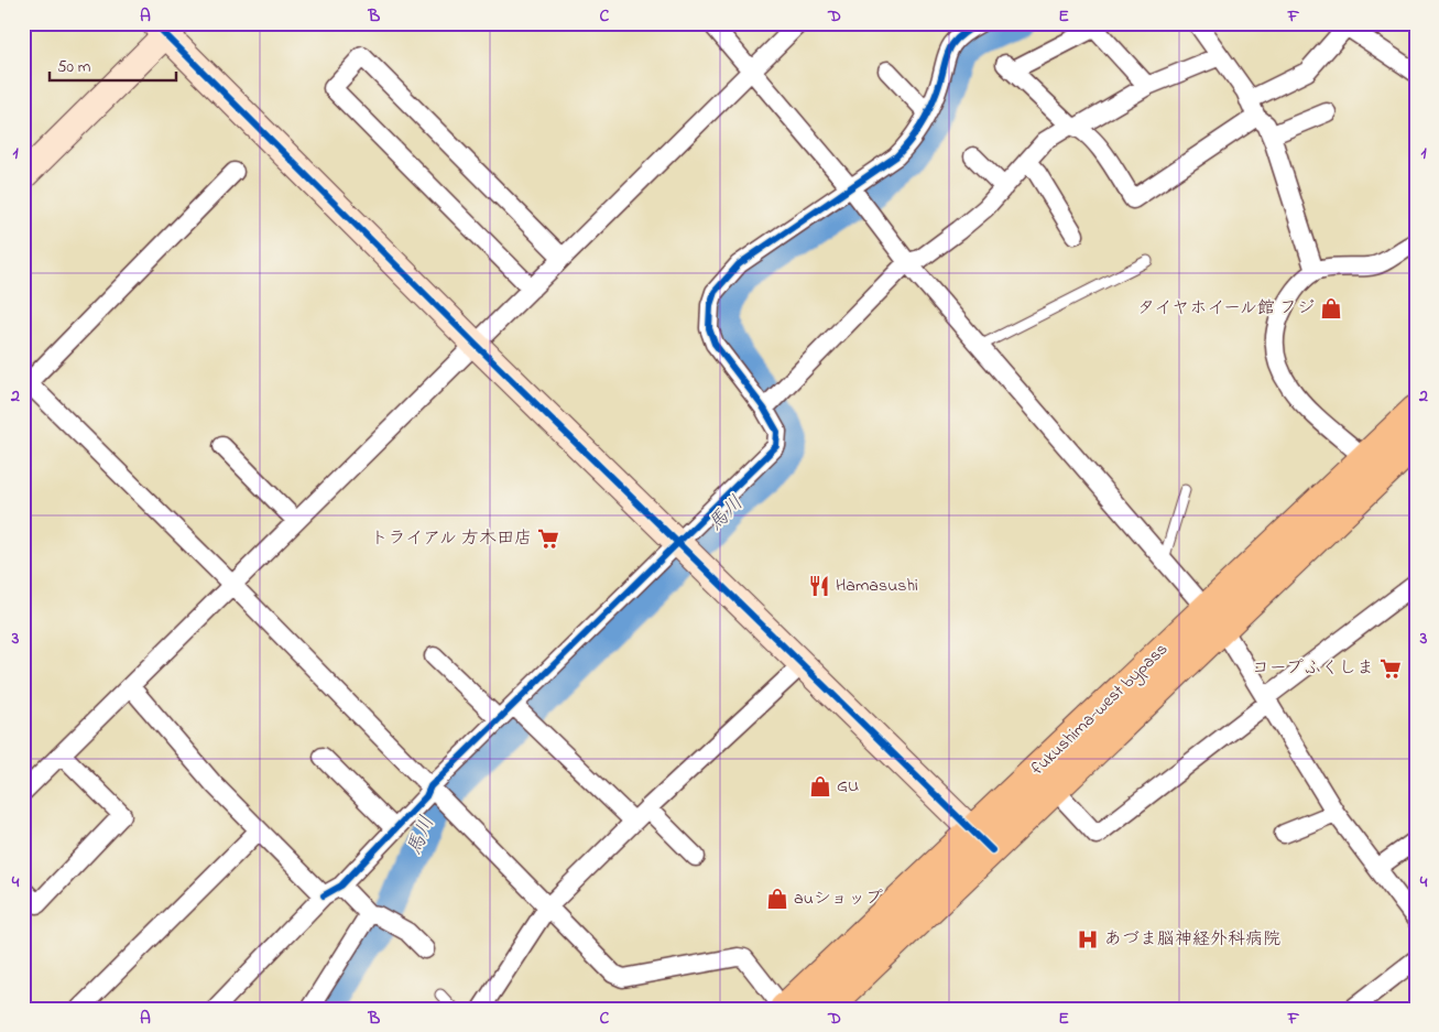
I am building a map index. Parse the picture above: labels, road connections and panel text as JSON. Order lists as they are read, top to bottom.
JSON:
{
  "streets": {
    "highway": ["fukushima-west bypass"]
  },
  "water": ["馬川"],
  "places": {
    "shop": ["タイヤホイール館 フジ", "GU", "auショップ"],
    "supermarket": ["トライアル 方木田店", "コープふくしま"],
    "restaurant": ["Hamasushi"],
    "hospital": ["あづま脳神経外科病院"]
  },
  "scale_bar": "50 m",
  "grid": {
    "columns": [
      "A",
      "B",
      "C",
      "D",
      "E",
      "F"
    ],
    "rows": [
      "1",
      "2",
      "3",
      "4"
    ]
  }
}
